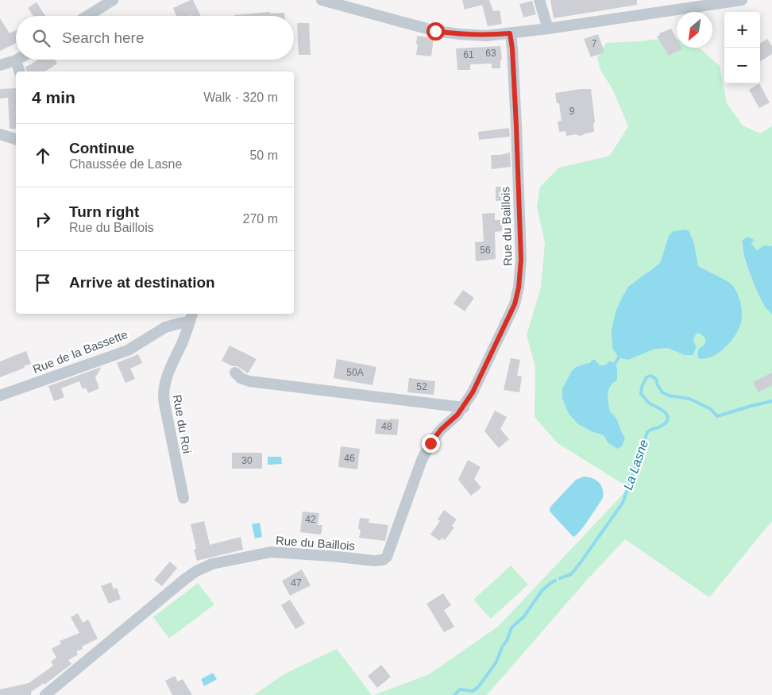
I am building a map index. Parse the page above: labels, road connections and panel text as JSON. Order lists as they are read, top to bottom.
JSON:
{
  "streets": {
    "street": ["Rue du Baillois", "Rue de la Bassette", "Rue du Roi"]
  },
  "crossings": [
    ["Rue de la Bassette", "Rue du Roi"]
  ],
  "water": ["La Lasne"],
  "house_numbers": [
    "7",
    "63",
    "61",
    "9",
    "56",
    "50A",
    "52",
    "48",
    "46",
    "30",
    "42",
    "47"
  ],
  "north": "bottom left",
  "page": {
    "map_buttons": ["+", "−"],
    "search": "Search here",
    "heading": ["4 min", "Walk · 320 m"],
    "list": [
      ["Continue", "Chaussée de Lasne", "50 m"],
      ["Turn right", "Rue du Baillois", "270 m"],
      "Arrive at destination"
    ]
  }
}
